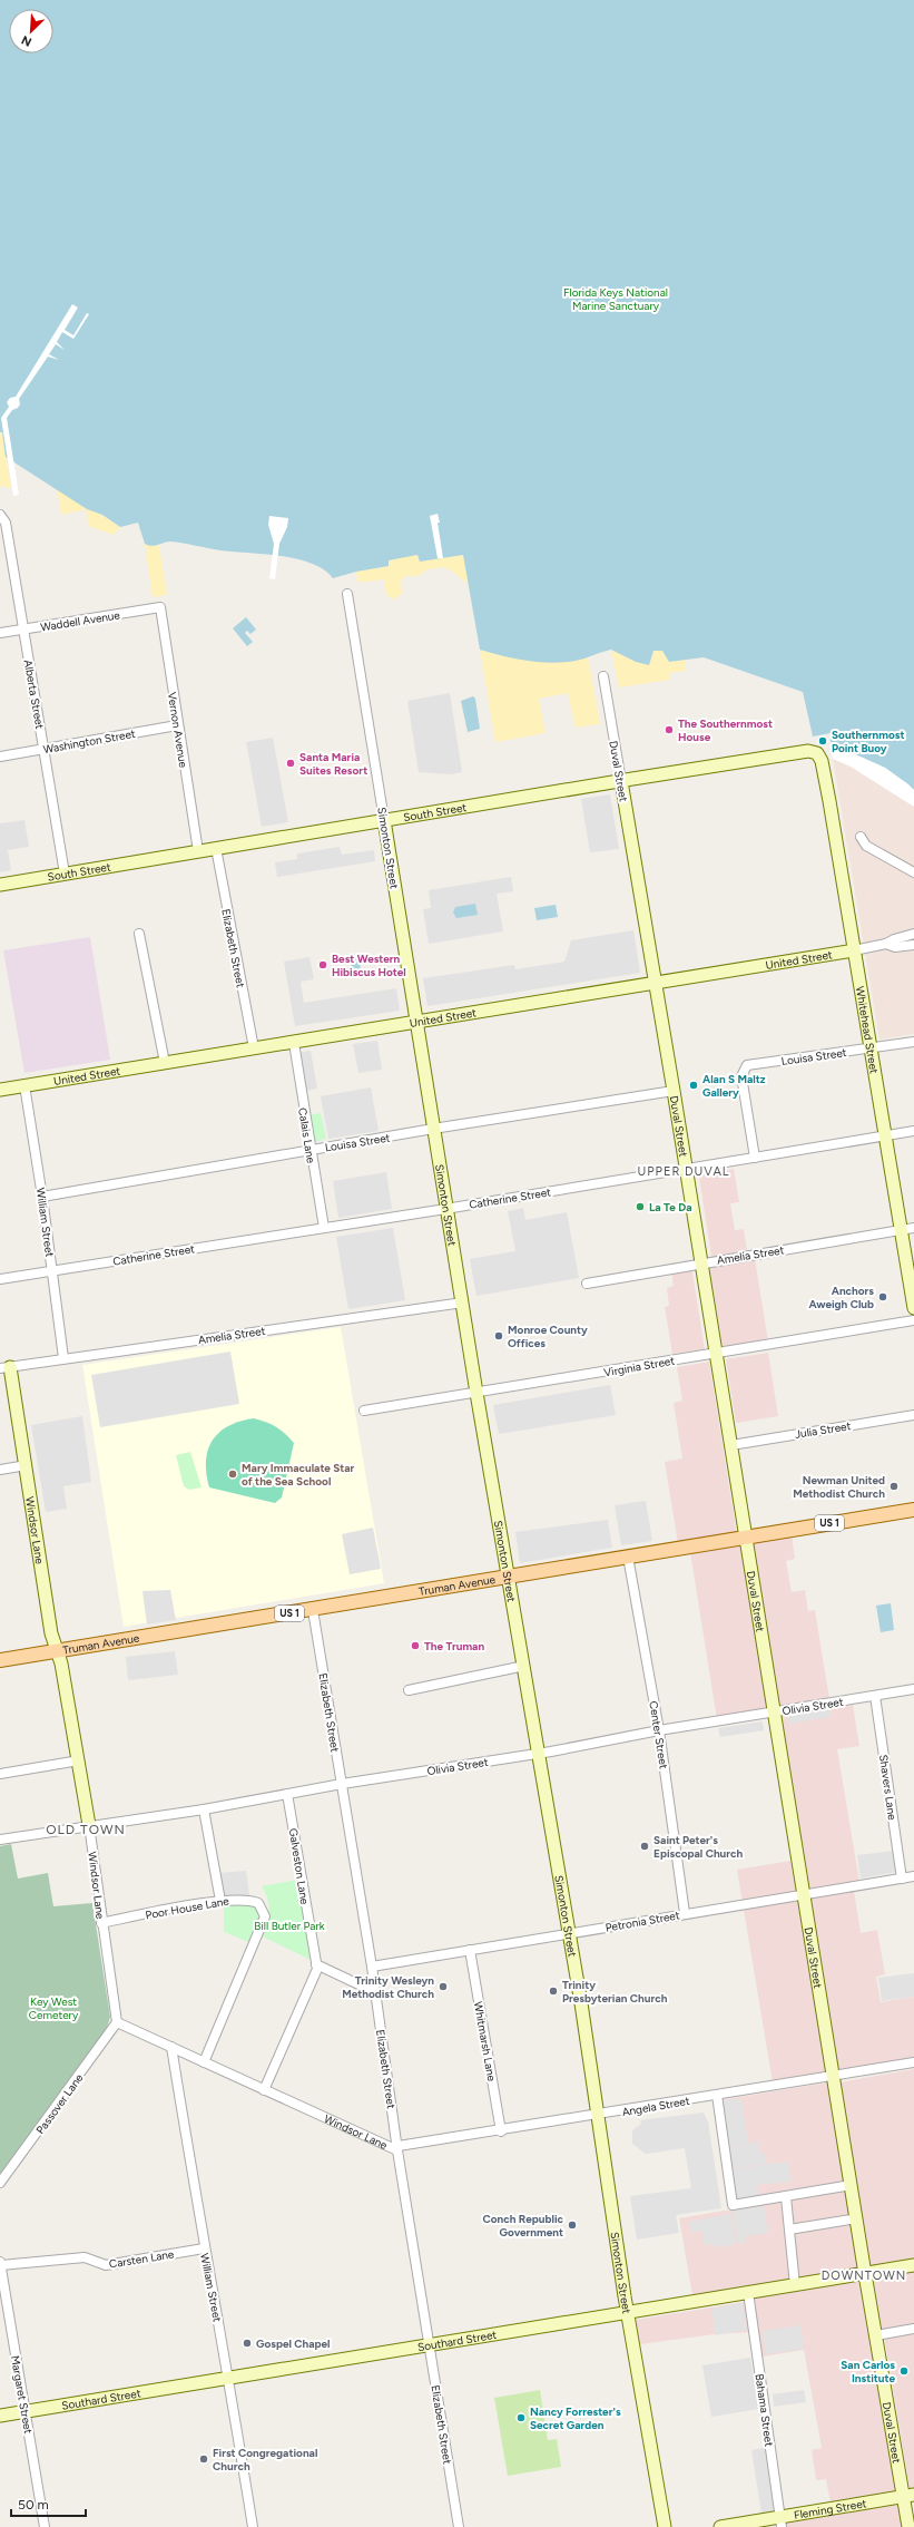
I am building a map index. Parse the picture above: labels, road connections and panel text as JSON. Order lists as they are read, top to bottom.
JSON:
{
  "streets": {
    "main road": ["US 1", "Truman Avenue"],
    "street": [
      "Waddell Avenue",
      "Alberta Street",
      "Vernon Avenue",
      "Washington Street",
      "Duval Street",
      "South Street",
      "Simonton Street",
      "Elizabeth Street",
      "United Street",
      "Whitehead Street",
      "Louisa Street",
      "Calais Lane",
      "Catherine Street",
      "William Street",
      "Amelia Street",
      "Virginia Street",
      "Julia Street",
      "Windsor Lane",
      "Olivia Street",
      "Center Street",
      "Shavers Lane",
      "Galveston Lane",
      "Poor House Lane",
      "Petronia Street",
      "Whitmarsh Lane",
      "Passover Lane",
      "Angela Street",
      "Carsten Lane",
      "Southard Street",
      "Margaret Street",
      "Bahama Street",
      "Fleming Street"
    ]
  },
  "crossings": [
    ["Waddell Avenue", "Alberta Street"],
    ["Waddell Avenue", "Vernon Avenue"],
    ["Alberta Street", "Washington Street"],
    ["Alberta Street", "South Street"],
    ["Vernon Avenue", "Washington Street"],
    ["Vernon Avenue", "South Street"],
    ["Duval Street", "South Street"],
    ["Duval Street", "United Street"],
    ["Duval Street", "Louisa Street"],
    ["Duval Street", "Catherine Street"],
    ["Duval Street", "Amelia Street"],
    ["Duval Street", "Virginia Street"],
    ["Duval Street", "Julia Street"],
    ["Duval Street", "Truman Avenue"],
    ["Duval Street", "Olivia Street"],
    ["Duval Street", "Petronia Street"],
    ["Duval Street", "Angela Street"],
    ["Duval Street", "Southard Street"],
    ["Duval Street", "Fleming Street"],
    ["South Street", "Simonton Street"],
    ["South Street", "Elizabeth Street"],
    ["South Street", "Whitehead Street"],
    ["Simonton Street", "United Street"],
    ["Simonton Street", "Louisa Street"],
    ["Simonton Street", "Catherine Street"],
    ["Simonton Street", "Amelia Street"],
    ["Simonton Street", "Virginia Street"],
    ["Simonton Street", "Truman Avenue"],
    ["Simonton Street", "Olivia Street"],
    ["Simonton Street", "Petronia Street"],
    ["Simonton Street", "Angela Street"],
    ["Simonton Street", "Southard Street"],
    ["Elizabeth Street", "United Street"],
    ["Elizabeth Street", "Windsor Lane"],
    ["Elizabeth Street", "Truman Avenue"],
    ["Elizabeth Street", "Olivia Street"],
    ["Elizabeth Street", "Petronia Street"],
    ["Elizabeth Street", "Angela Street"],
    ["Elizabeth Street", "Southard Street"],
    ["United Street", "Whitehead Street"],
    ["United Street", "Calais Lane"],
    ["United Street", "William Street"],
    ["Whitehead Street", "Louisa Street"],
    ["Whitehead Street", "Catherine Street"],
    ["Whitehead Street", "Amelia Street"],
    ["Louisa Street", "Calais Lane"],
    ["Louisa Street", "Catherine Street"],
    ["Louisa Street", "William Street"],
    ["Calais Lane", "Catherine Street"],
    ["Catherine Street", "William Street"],
    ["William Street", "Amelia Street"],
    ["William Street", "Windsor Lane"],
    ["William Street", "Carsten Lane"],
    ["William Street", "Southard Street"],
    ["Amelia Street", "Windsor Lane"],
    ["Windsor Lane", "Truman Avenue"],
    ["Windsor Lane", "Olivia Street"],
    ["Windsor Lane", "Galveston Lane"],
    ["Windsor Lane", "Poor House Lane"],
    ["Windsor Lane", "Passover Lane"],
    ["Windsor Lane", "Angela Street"],
    ["Truman Avenue", "Center Street"],
    ["Olivia Street", "Center Street"],
    ["Olivia Street", "Shavers Lane"],
    ["Olivia Street", "Galveston Lane"],
    ["Center Street", "Petronia Street"],
    ["Shavers Lane", "Petronia Street"],
    ["Petronia Street", "Whitmarsh Lane"],
    ["Whitmarsh Lane", "Angela Street"],
    ["Carsten Lane", "Margaret Street"],
    ["Southard Street", "Margaret Street"],
    ["Southard Street", "Bahama Street"],
    ["Bahama Street", "Fleming Street"]
  ],
  "districts": ["UPPER DUVAL", "OLD TOWN", "DOWNTOWN"],
  "parks": ["Florida Keys National Marine Sanctuary", "Bill Butler Park", "Key West Cemetery"],
  "places": [
    "The Southernmost House",
    "Southernmost Point Buoy",
    "Santa Maria Suites Resort",
    "Best Western Hibiscus Hotel",
    "Alan S Maltz Gallery",
    "La Te Da",
    "Anchors Aweigh Club",
    "Monroe County Offices",
    "Mary Immaculate Star of the Sea School",
    "Newman United Methodist Church",
    "The Truman",
    "Saint Peter's Episcopal Church",
    "Trinity Wesleyn Methodist Church",
    "Trinity Presbyterian Church",
    "Conch Republic Government",
    "Gospel Chapel",
    "San Carlos Institute",
    "Nancy Forrester's Secret Garden",
    "First Congregational Church"
  ],
  "scale_bar": "50 m",
  "north": "bottom left"
}
